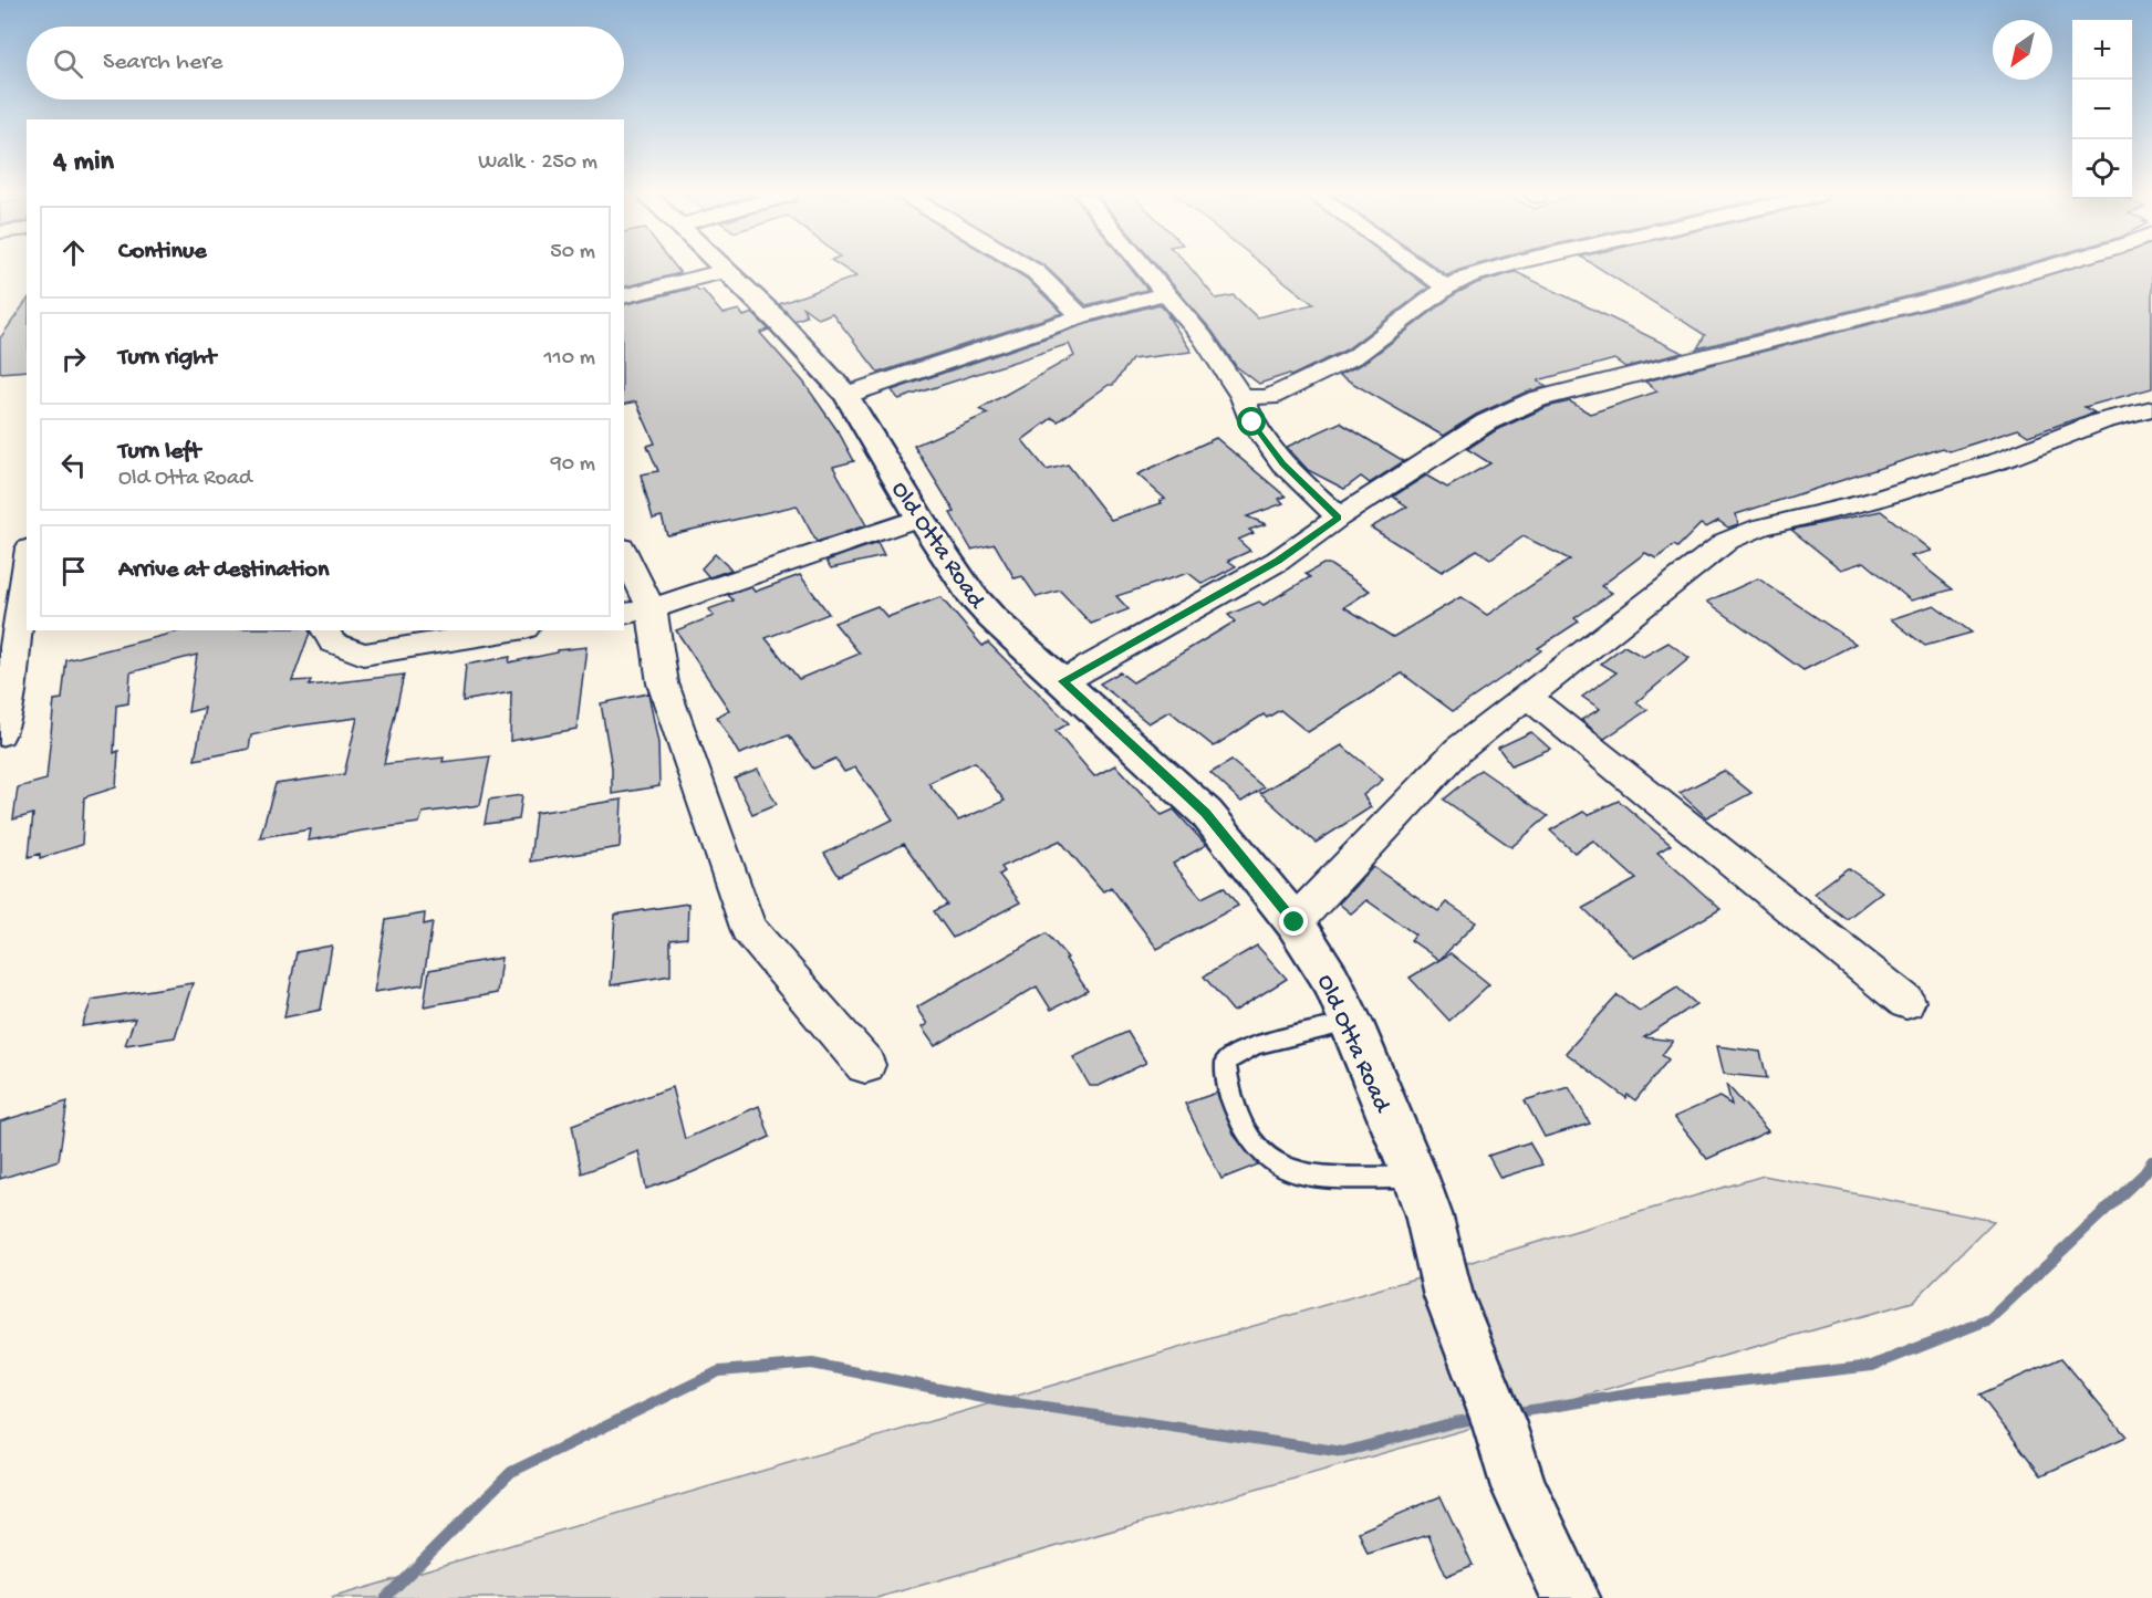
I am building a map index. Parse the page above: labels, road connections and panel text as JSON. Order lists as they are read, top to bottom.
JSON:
{
  "streets": {
    "street": ["Old Otta Road"]
  },
  "north": "bottom left",
  "page": {
    "map_buttons": ["+", "−"],
    "search": "Search here",
    "heading": ["4 min", "Walk · 250 m"],
    "list": [
      ["Continue", "50 m"],
      ["Turn right", "110 m"],
      ["Turn left", "Old Otta Road", "90 m"],
      "Arrive at destination"
    ]
  }
}
